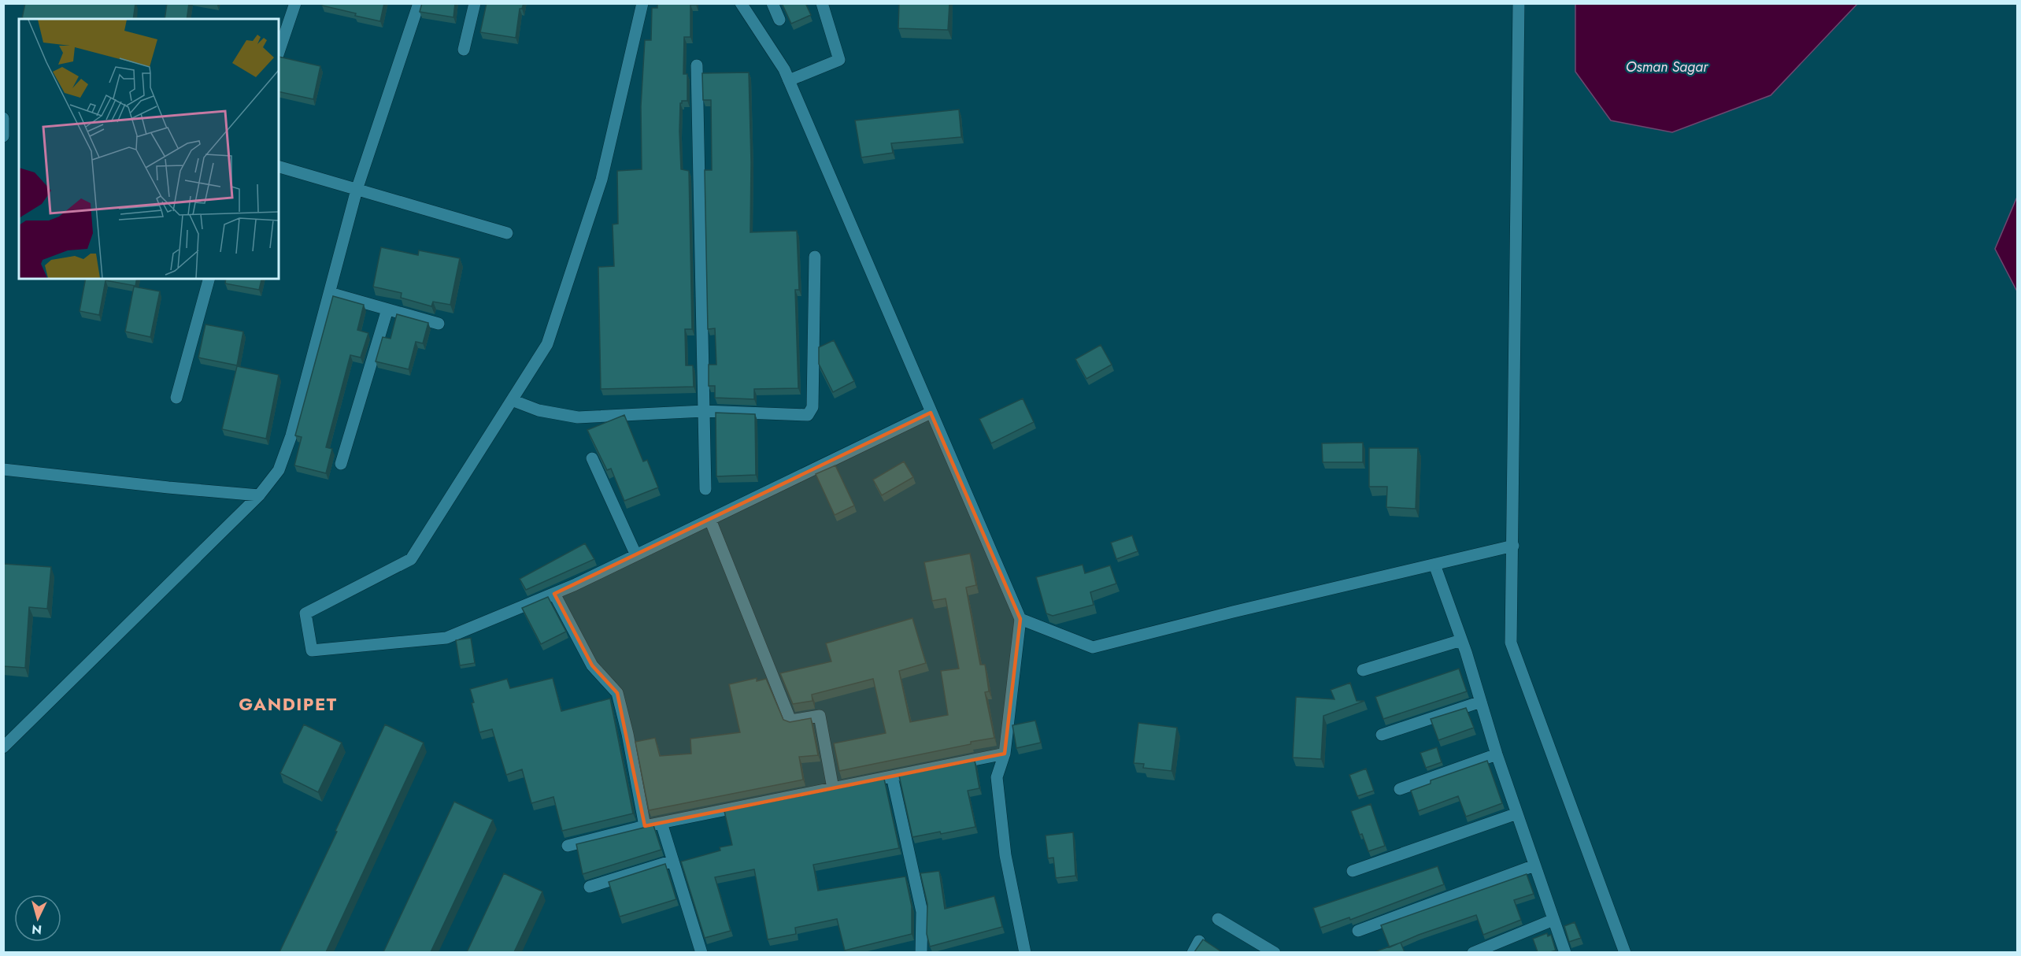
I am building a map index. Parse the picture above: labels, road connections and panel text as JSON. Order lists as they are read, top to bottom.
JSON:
{
  "districts": ["GANDIPET"],
  "water": ["Osman Sagar"],
  "north": "bottom"
}
